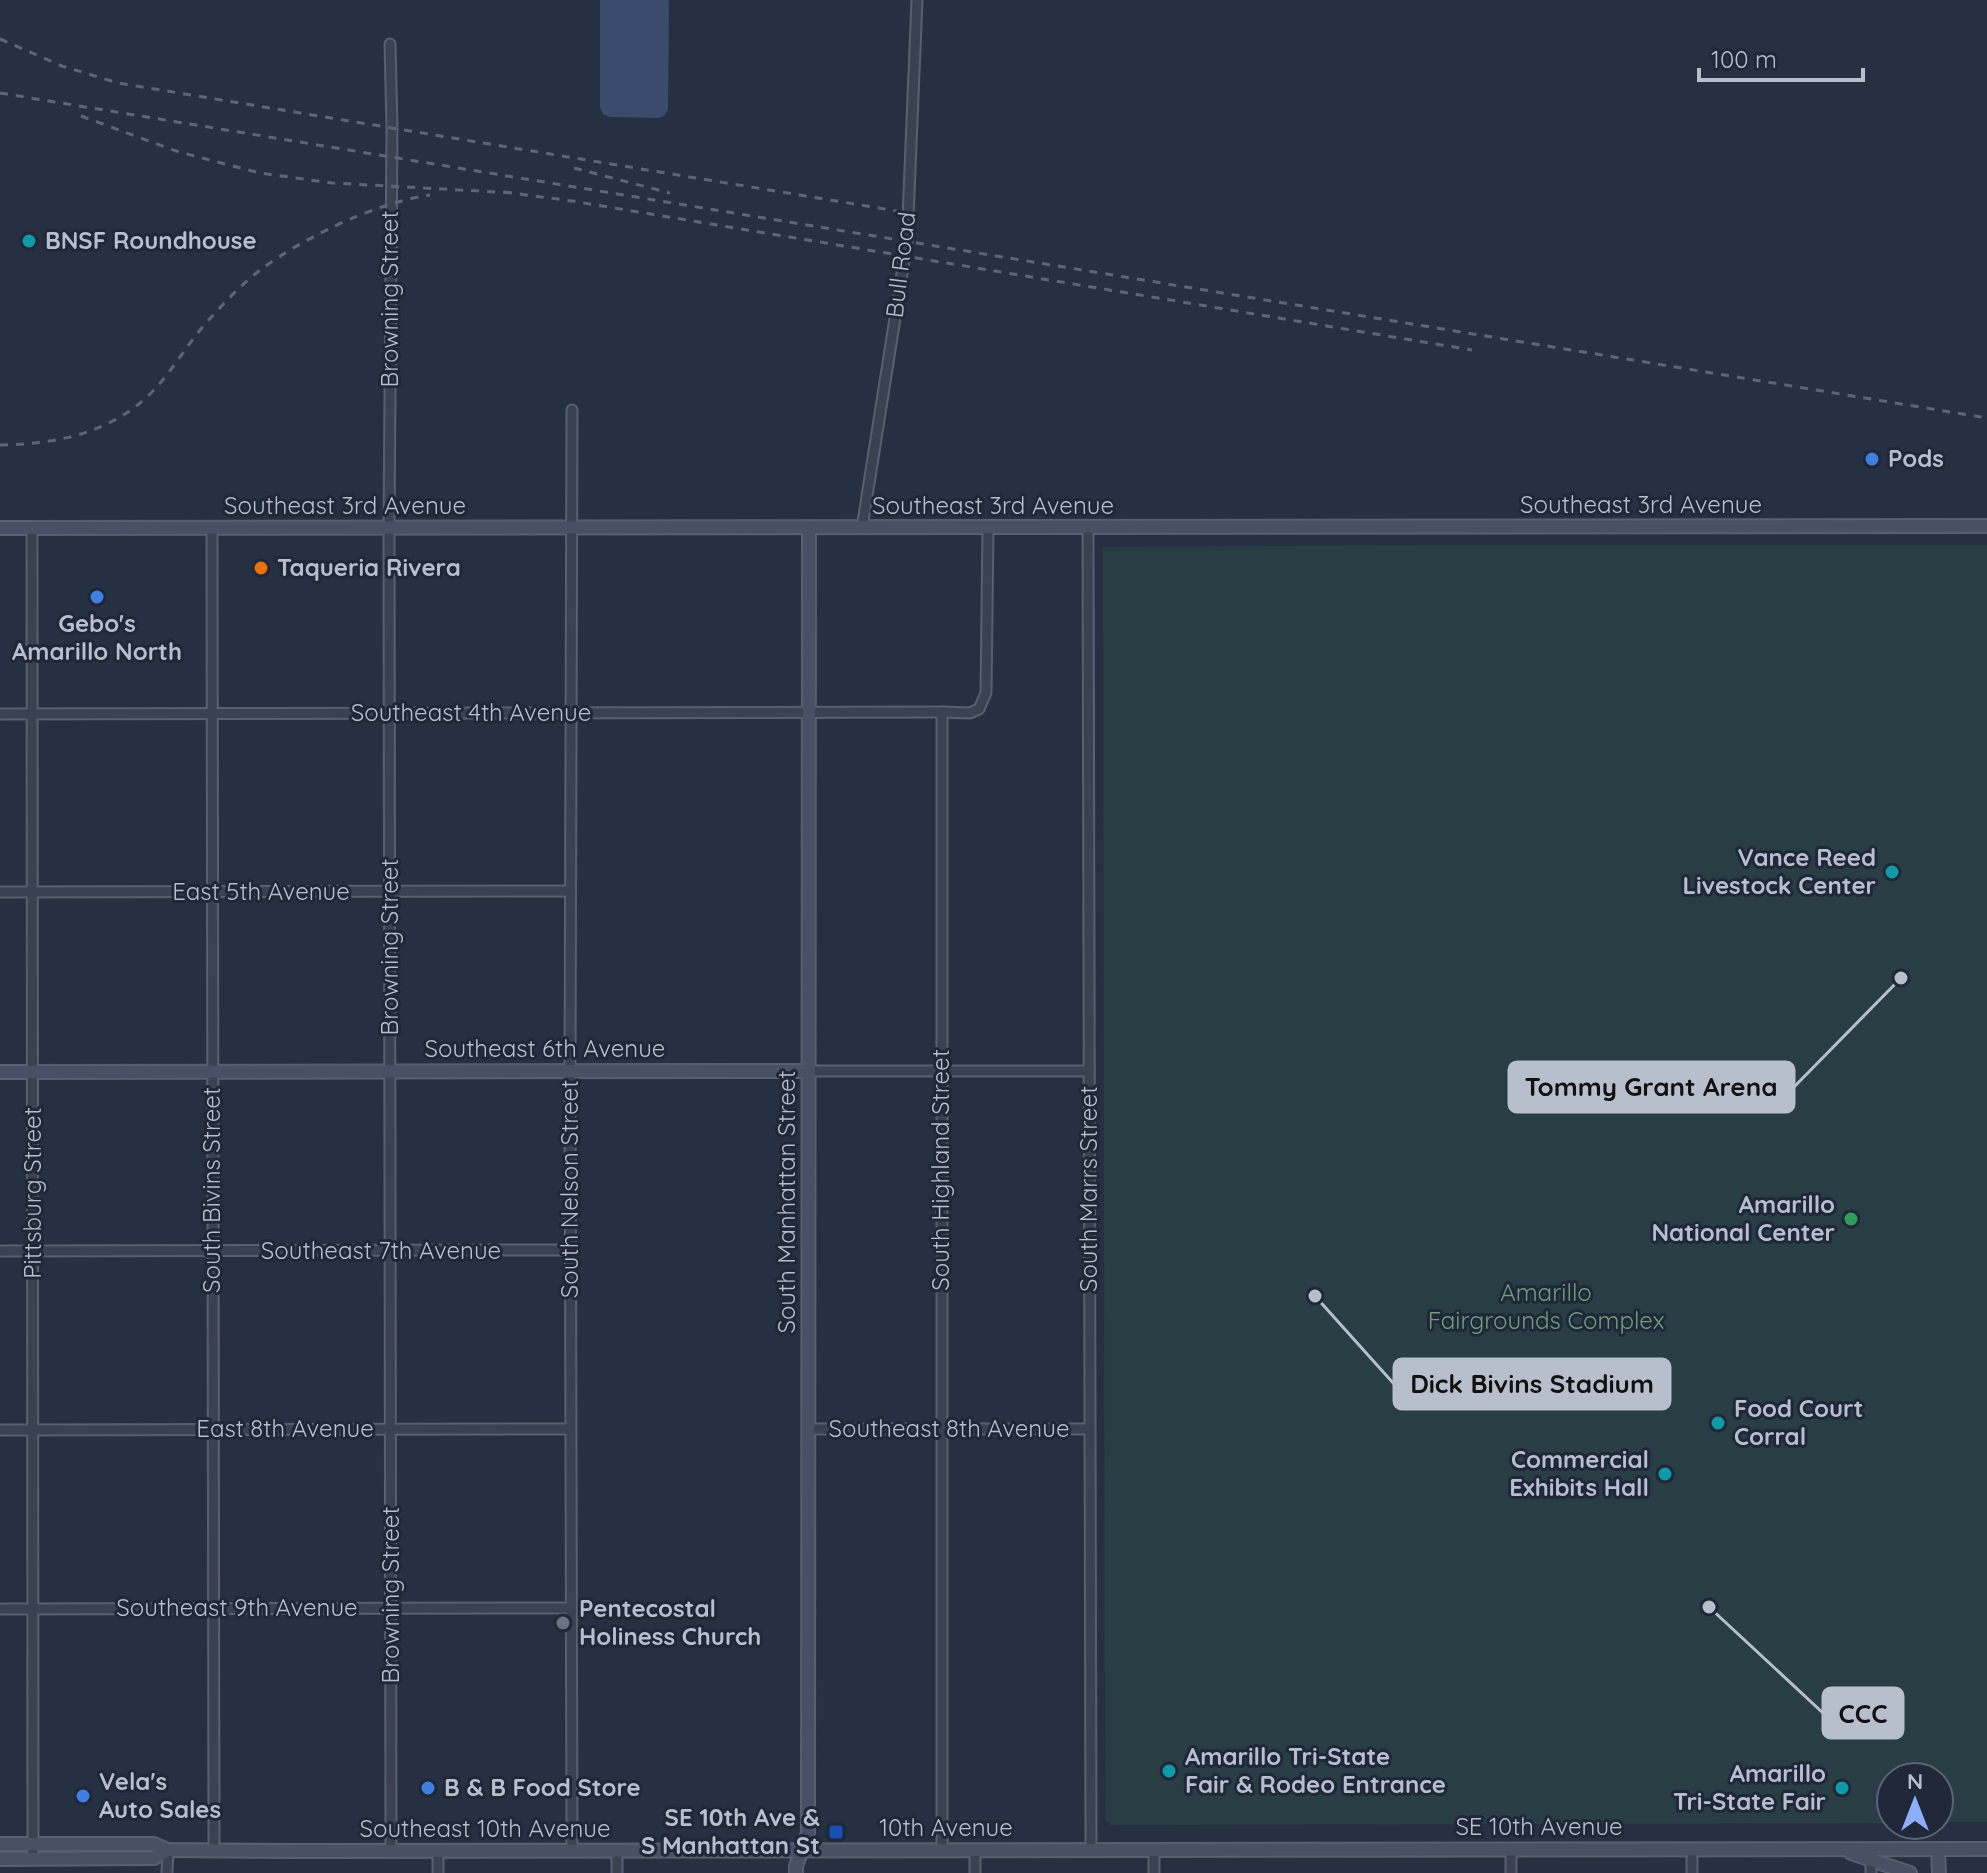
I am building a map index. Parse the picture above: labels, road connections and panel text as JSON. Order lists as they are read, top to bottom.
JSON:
{
  "streets": {
    "main road": [
      "Southeast 3rd Avenue",
      "Southeast 6th Avenue",
      "South Manhattan Street",
      "SE 10th Avenue",
      "10th Avenue",
      "Southeast 10th Avenue"
    ],
    "street": [
      "Bull Road",
      "Browning Street",
      "Southeast 4th Avenue",
      "East 5th Avenue",
      "South Highland Street",
      "South Nelson Street",
      "South Marrs Street",
      "South Bivins Street",
      "Pittsburg Street",
      "Southeast 7th Avenue",
      "East 8th Avenue",
      "Southeast 8th Avenue",
      "Southeast 9th Avenue"
    ]
  },
  "crossings": [
    ["Bull Road", "Southeast 3rd Avenue"],
    ["Browning Street", "Southeast 3rd Avenue"],
    ["Browning Street", "Southeast 4th Avenue"],
    ["Browning Street", "East 5th Avenue"],
    ["Browning Street", "Southeast 6th Avenue"],
    ["Browning Street", "Southeast 7th Avenue"],
    ["Browning Street", "East 8th Avenue"],
    ["Browning Street", "Southeast 9th Avenue"],
    ["Browning Street", "Southeast 10th Avenue"],
    ["Southeast 3rd Avenue", "South Nelson Street"],
    ["Southeast 3rd Avenue", "South Marrs Street"],
    ["Southeast 3rd Avenue", "South Bivins Street"],
    ["Southeast 3rd Avenue", "Pittsburg Street"],
    ["Southeast 3rd Avenue", "South Manhattan Street"],
    ["Southeast 4th Avenue", "South Highland Street"],
    ["Southeast 4th Avenue", "South Nelson Street"],
    ["Southeast 4th Avenue", "South Bivins Street"],
    ["Southeast 4th Avenue", "Pittsburg Street"],
    ["Southeast 4th Avenue", "South Manhattan Street"],
    ["East 5th Avenue", "South Nelson Street"],
    ["East 5th Avenue", "South Bivins Street"],
    ["East 5th Avenue", "Pittsburg Street"],
    ["Southeast 6th Avenue", "South Highland Street"],
    ["Southeast 6th Avenue", "South Nelson Street"],
    ["Southeast 6th Avenue", "South Marrs Street"],
    ["Southeast 6th Avenue", "South Bivins Street"],
    ["Southeast 6th Avenue", "Pittsburg Street"],
    ["Southeast 6th Avenue", "South Manhattan Street"],
    ["South Highland Street", "Southeast 8th Avenue"],
    ["South Highland Street", "10th Avenue"],
    ["South Nelson Street", "Southeast 7th Avenue"],
    ["South Nelson Street", "East 8th Avenue"],
    ["South Nelson Street", "Southeast 9th Avenue"],
    ["South Nelson Street", "Southeast 10th Avenue"],
    ["South Marrs Street", "Southeast 8th Avenue"],
    ["South Marrs Street", "SE 10th Avenue"],
    ["South Marrs Street", "10th Avenue"],
    ["South Bivins Street", "Southeast 7th Avenue"],
    ["South Bivins Street", "East 8th Avenue"],
    ["South Bivins Street", "Southeast 9th Avenue"],
    ["South Bivins Street", "Southeast 10th Avenue"],
    ["Pittsburg Street", "Southeast 7th Avenue"],
    ["Pittsburg Street", "East 8th Avenue"],
    ["Pittsburg Street", "Southeast 9th Avenue"],
    ["South Manhattan Street", "Southeast 8th Avenue"],
    ["South Manhattan Street", "10th Avenue"],
    ["South Manhattan Street", "Southeast 10th Avenue"],
    ["SE 10th Avenue", "10th Avenue"],
    ["10th Avenue", "Southeast 10th Avenue"]
  ],
  "parks": ["Amarillo Fairgrounds Complex"],
  "places": {
    "other": [
      "BNSF Roundhouse",
      "Pods",
      "Taqueria Rivera",
      "Gebo's Amarillo North",
      "Vance Reed Livestock Center",
      "Tommy Grant Arena",
      "Amarillo National Center",
      "Dick Bivins Stadium",
      "Food Court Corral",
      "Commercial Exhibits Hall",
      "CCC",
      "Pentecostal Holiness Church",
      "Amarillo Tri-State Fair & Rodeo Entrance",
      "B & B Food Store",
      "Amarillo Tri-State Fair",
      "Vela's Auto Sales"
    ],
    "transit": ["SE 10th Ave & S Manhattan St"]
  },
  "scale_bar": "100 m",
  "north": "top"
}
